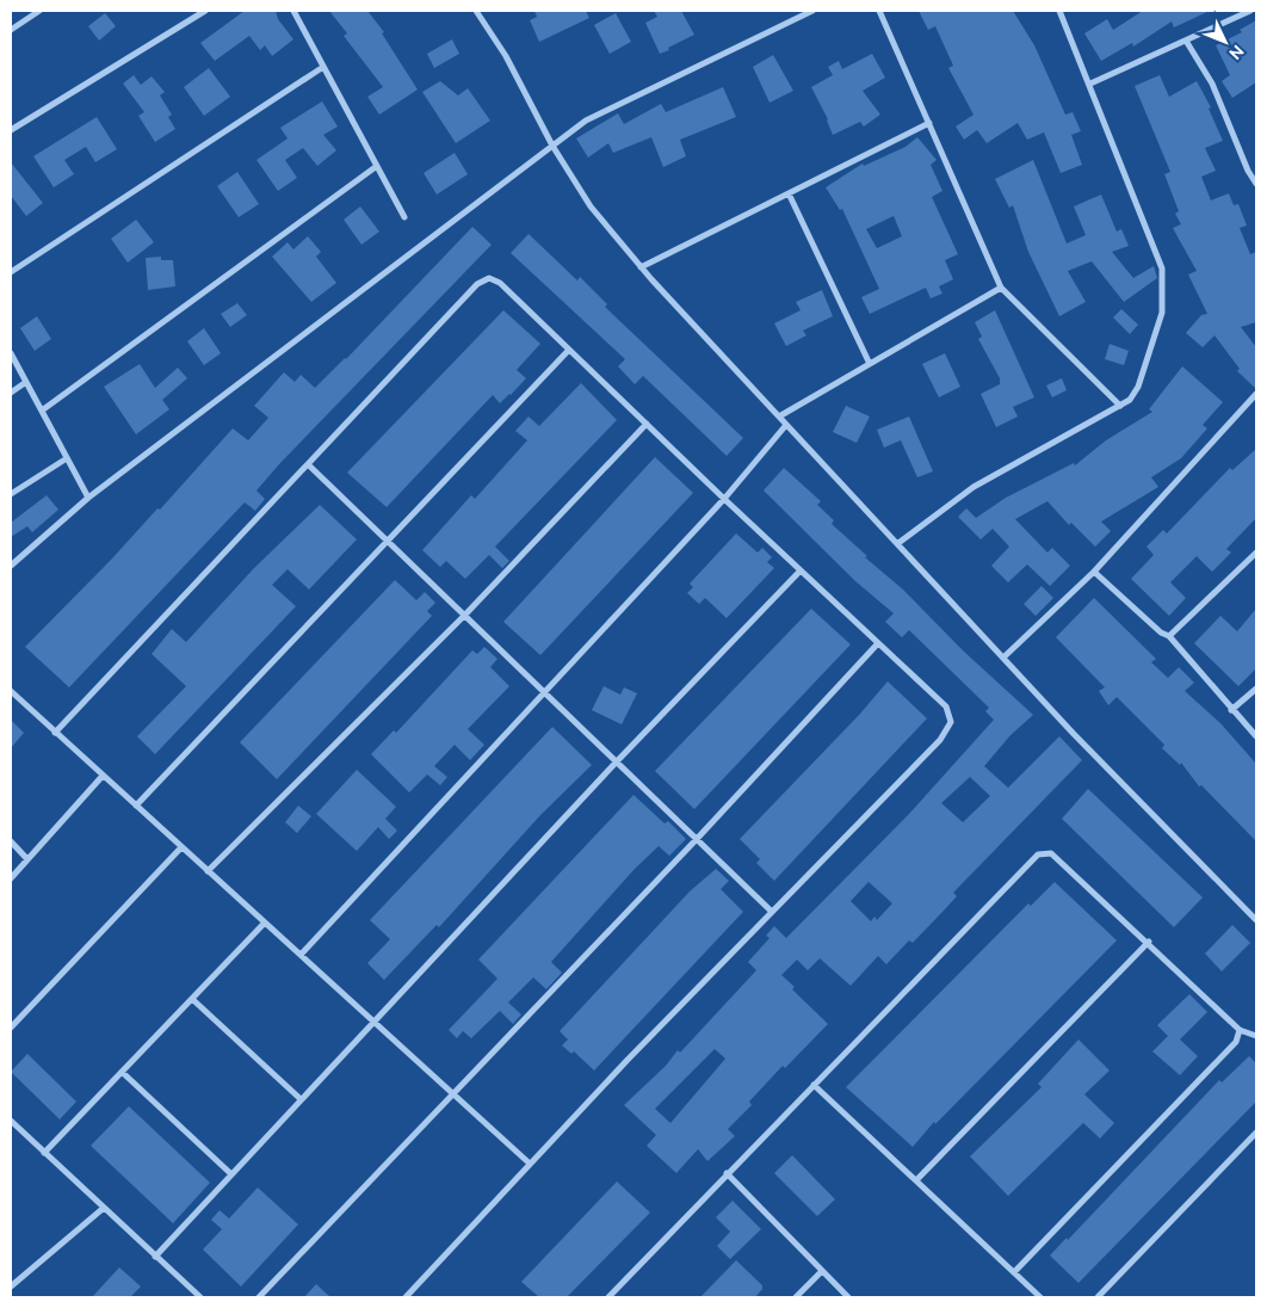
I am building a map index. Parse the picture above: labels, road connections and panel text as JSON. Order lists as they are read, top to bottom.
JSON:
{
  "north": "bottom right"
}
